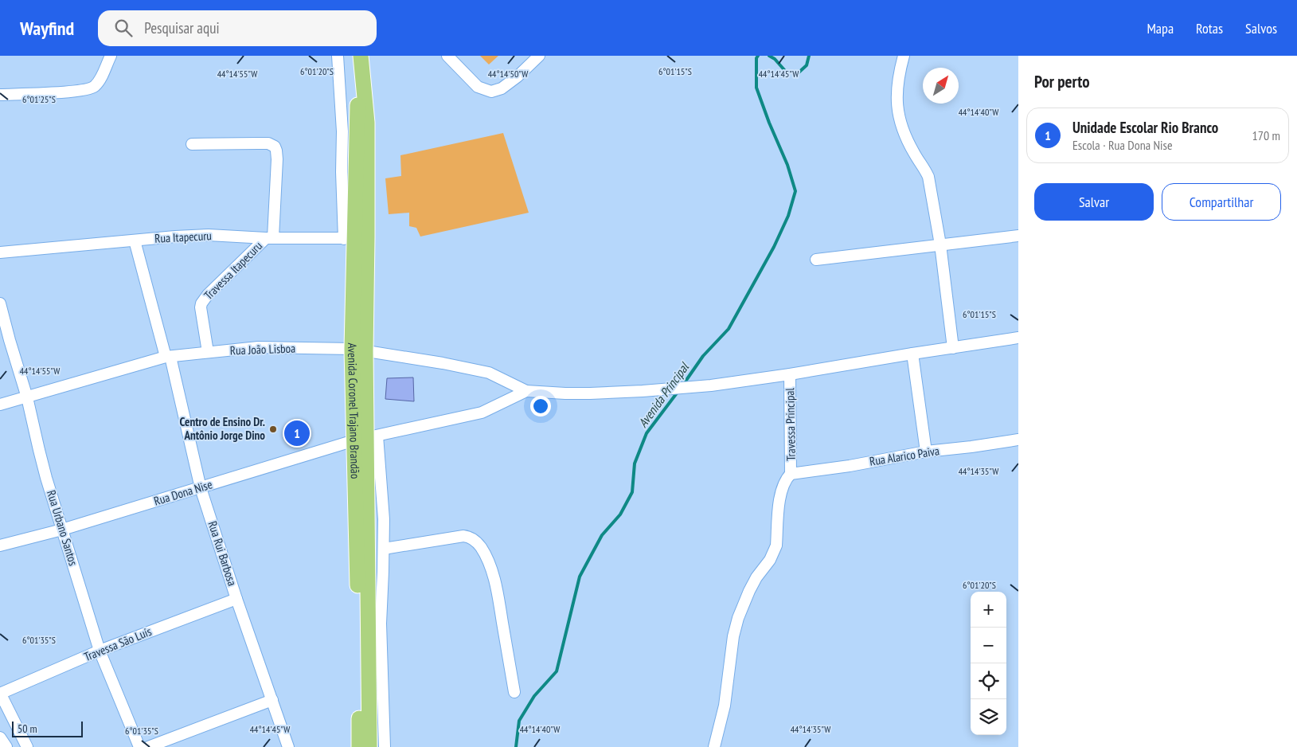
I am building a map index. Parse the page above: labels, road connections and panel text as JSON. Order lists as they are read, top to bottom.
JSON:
{
  "streets": {
    "main road": ["Avenida Coronel Trajano Brandão"],
    "street": [
      "Rua Itapecuru",
      "Travessa Itapecuru",
      "Rua João Lisboa",
      "Travessa Principal",
      "Rua Alarico Paiva",
      "Rua Dona Nise",
      "Rua Urbano Santos",
      "Rua Rui Barbosa",
      "Travessa São Luís"
    ]
  },
  "crossings": [
    ["Rua Itapecuru", "Travessa Itapecuru"],
    ["Rua Itapecuru", "Avenida Coronel Trajano Brandão"],
    ["Rua Itapecuru", "Rua Rui Barbosa"],
    ["Travessa Itapecuru", "Rua João Lisboa"],
    ["Rua João Lisboa", "Avenida Coronel Trajano Brandão"],
    ["Rua João Lisboa", "Rua Urbano Santos"],
    ["Rua João Lisboa", "Rua Rui Barbosa"],
    ["Avenida Coronel Trajano Brandão", "Rua Dona Nise"],
    ["Travessa Principal", "Rua Alarico Paiva"],
    ["Rua Dona Nise", "Rua Urbano Santos"],
    ["Rua Dona Nise", "Rua Rui Barbosa"],
    ["Rua Urbano Santos", "Travessa São Luís"],
    ["Rua Rui Barbosa", "Travessa São Luís"]
  ],
  "water": ["Avenida Principal"],
  "places": ["Centro de Ensino Dr. Antônio Jorge Dino"],
  "scale_bar": "50 m",
  "north": "top right",
  "page": {
    "header": "Wayfind",
    "search": "Pesquisar aqui",
    "nav": ["Mapa", "Rotas", "Salvos"],
    "heading": "Por perto",
    "list": [
      {
        "mark": "1",
        "name": "Unidade Escolar Rio Branco",
        "note": "Escola · Rua Dona Nise",
        "value": "170 m"
      }
    ],
    "buttons": ["Salvar", "Compartilhar"],
    "pins": "1",
    "map_buttons": ["+", "−"],
    "scale": "50 m"
  },
  "coordinates": [
    "6°01'15\"S",
    "6°01'20\"S",
    "44°14'55\"W",
    "44°14'50\"W",
    "44°14'45\"W",
    "6°01'25\"S",
    "44°14'40\"W",
    "44°14'35\"W",
    "6°01'35\"S"
  ]
}
